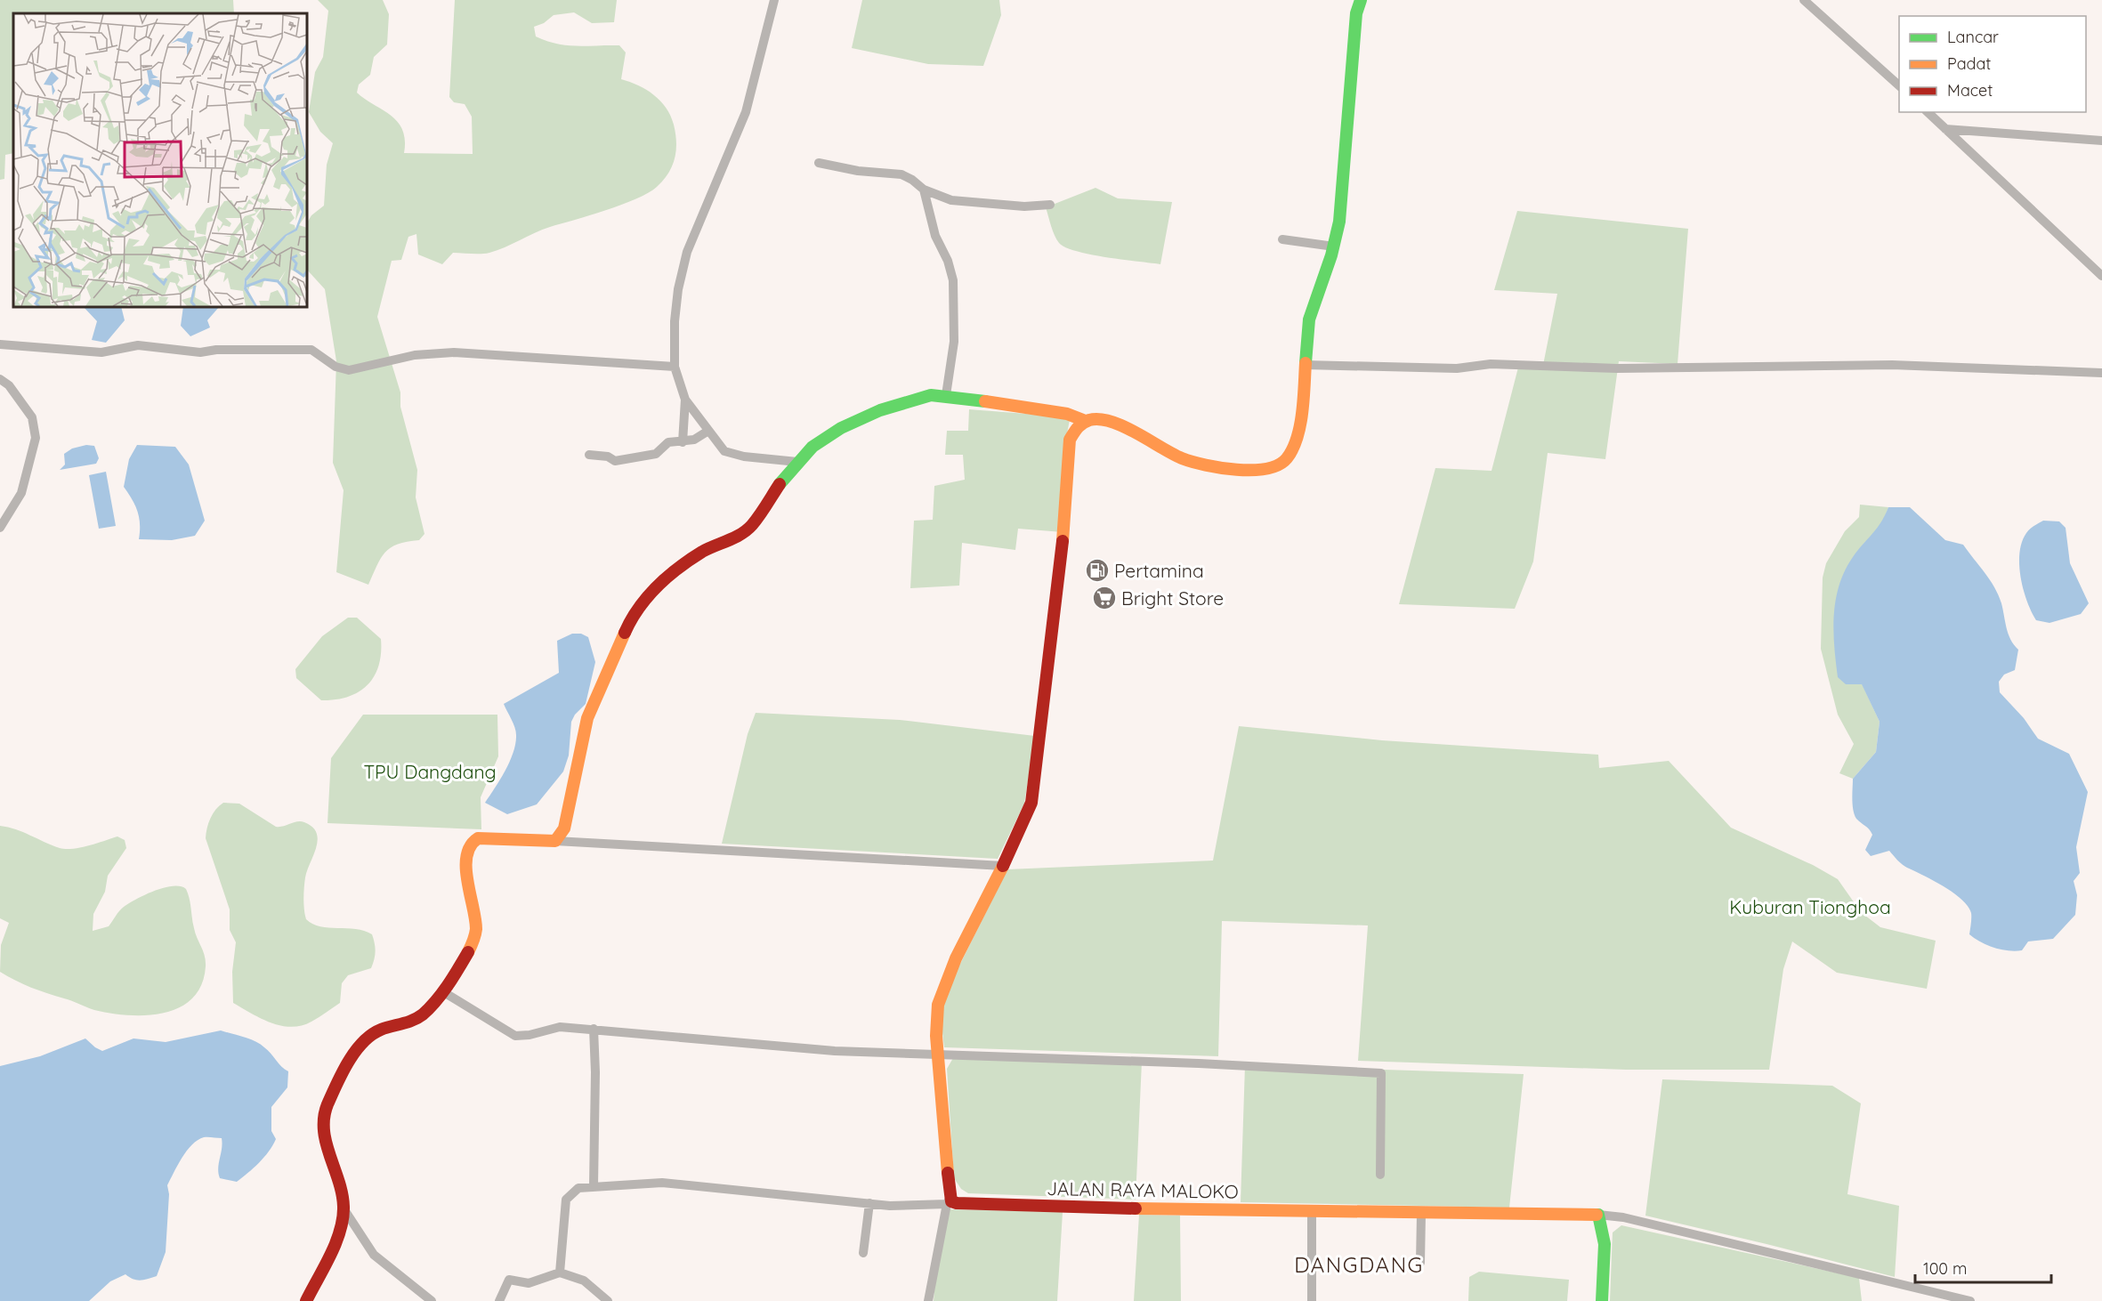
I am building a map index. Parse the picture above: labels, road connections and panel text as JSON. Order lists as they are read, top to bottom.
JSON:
{
  "streets": {
    "street": ["JALAN RAYA MALOKO"]
  },
  "districts": ["DANGDANG"],
  "parks": ["TPU Dangdang", "Kuburan Tionghoa"],
  "places": {
    "fuel station": ["Pertamina"],
    "supermarket": ["Bright Store"]
  },
  "legend": ["Lancar", "Padat", "Macet"],
  "scale_bar": "100 m"
}
